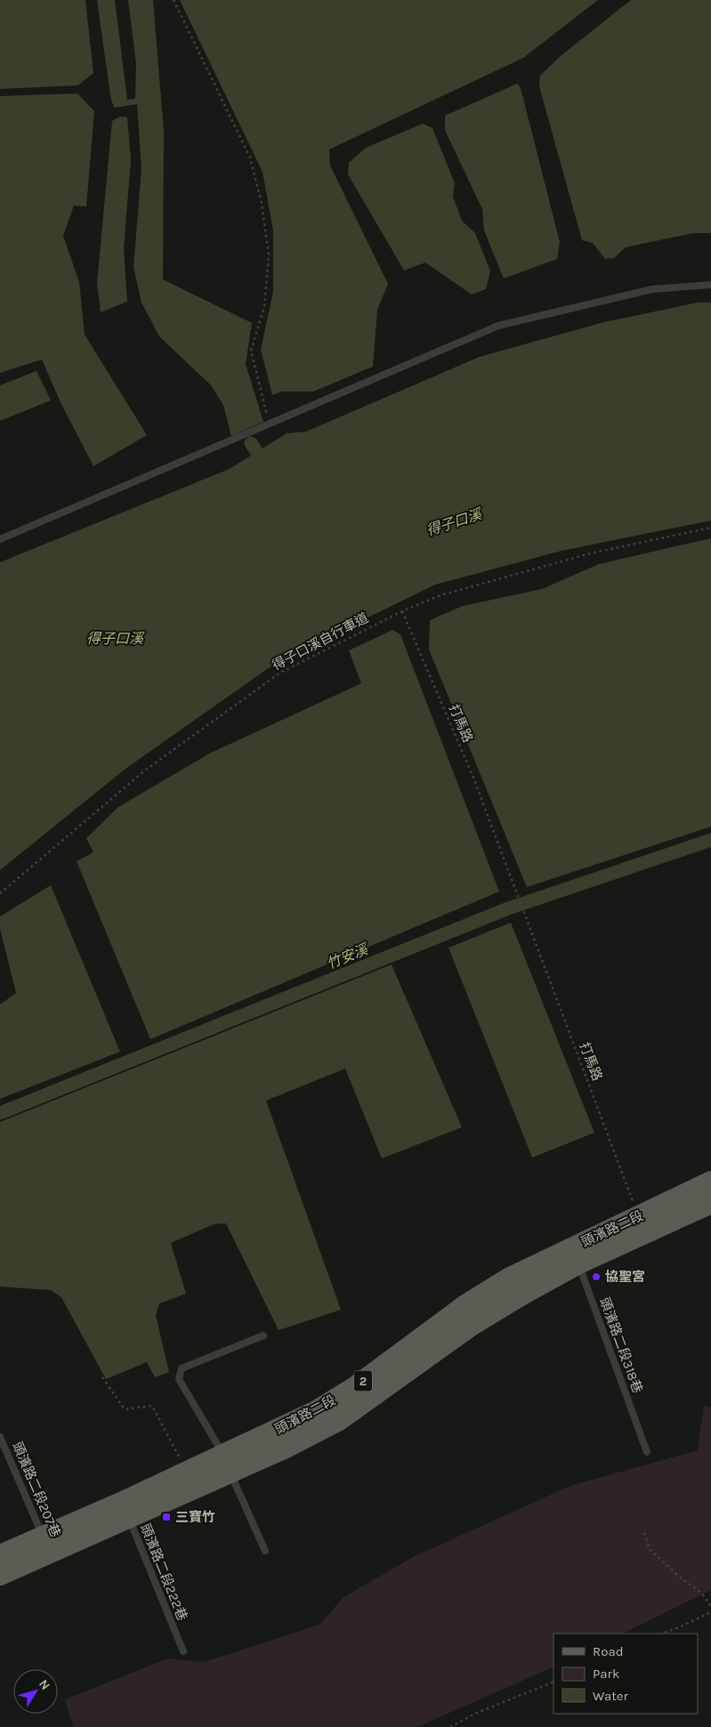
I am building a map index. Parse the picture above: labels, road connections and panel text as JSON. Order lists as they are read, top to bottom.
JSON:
{
  "streets": {
    "main road": ["頭濱路二段", "2"],
    "lane": ["頭濱路二段318巷", "頭濱路二段207巷", "頭濱路二段222巷"],
    "path": ["得子口溪自行車道", "打馬路"]
  },
  "crossings": [
    ["得子口溪自行車道", "打馬路"],
    ["打馬路", "頭濱路二段"],
    ["頭濱路二段", "頭濱路二段318巷"],
    ["頭濱路二段", "頭濱路二段207巷"],
    ["頭濱路二段", "頭濱路二段222巷"]
  ],
  "water": ["得子口溪", "竹安溪"],
  "places": {
    "other": ["協聖宮"],
    "transit": ["三寶竹"]
  },
  "legend": ["Road", "Park", "Water"],
  "north": "top right"
}
